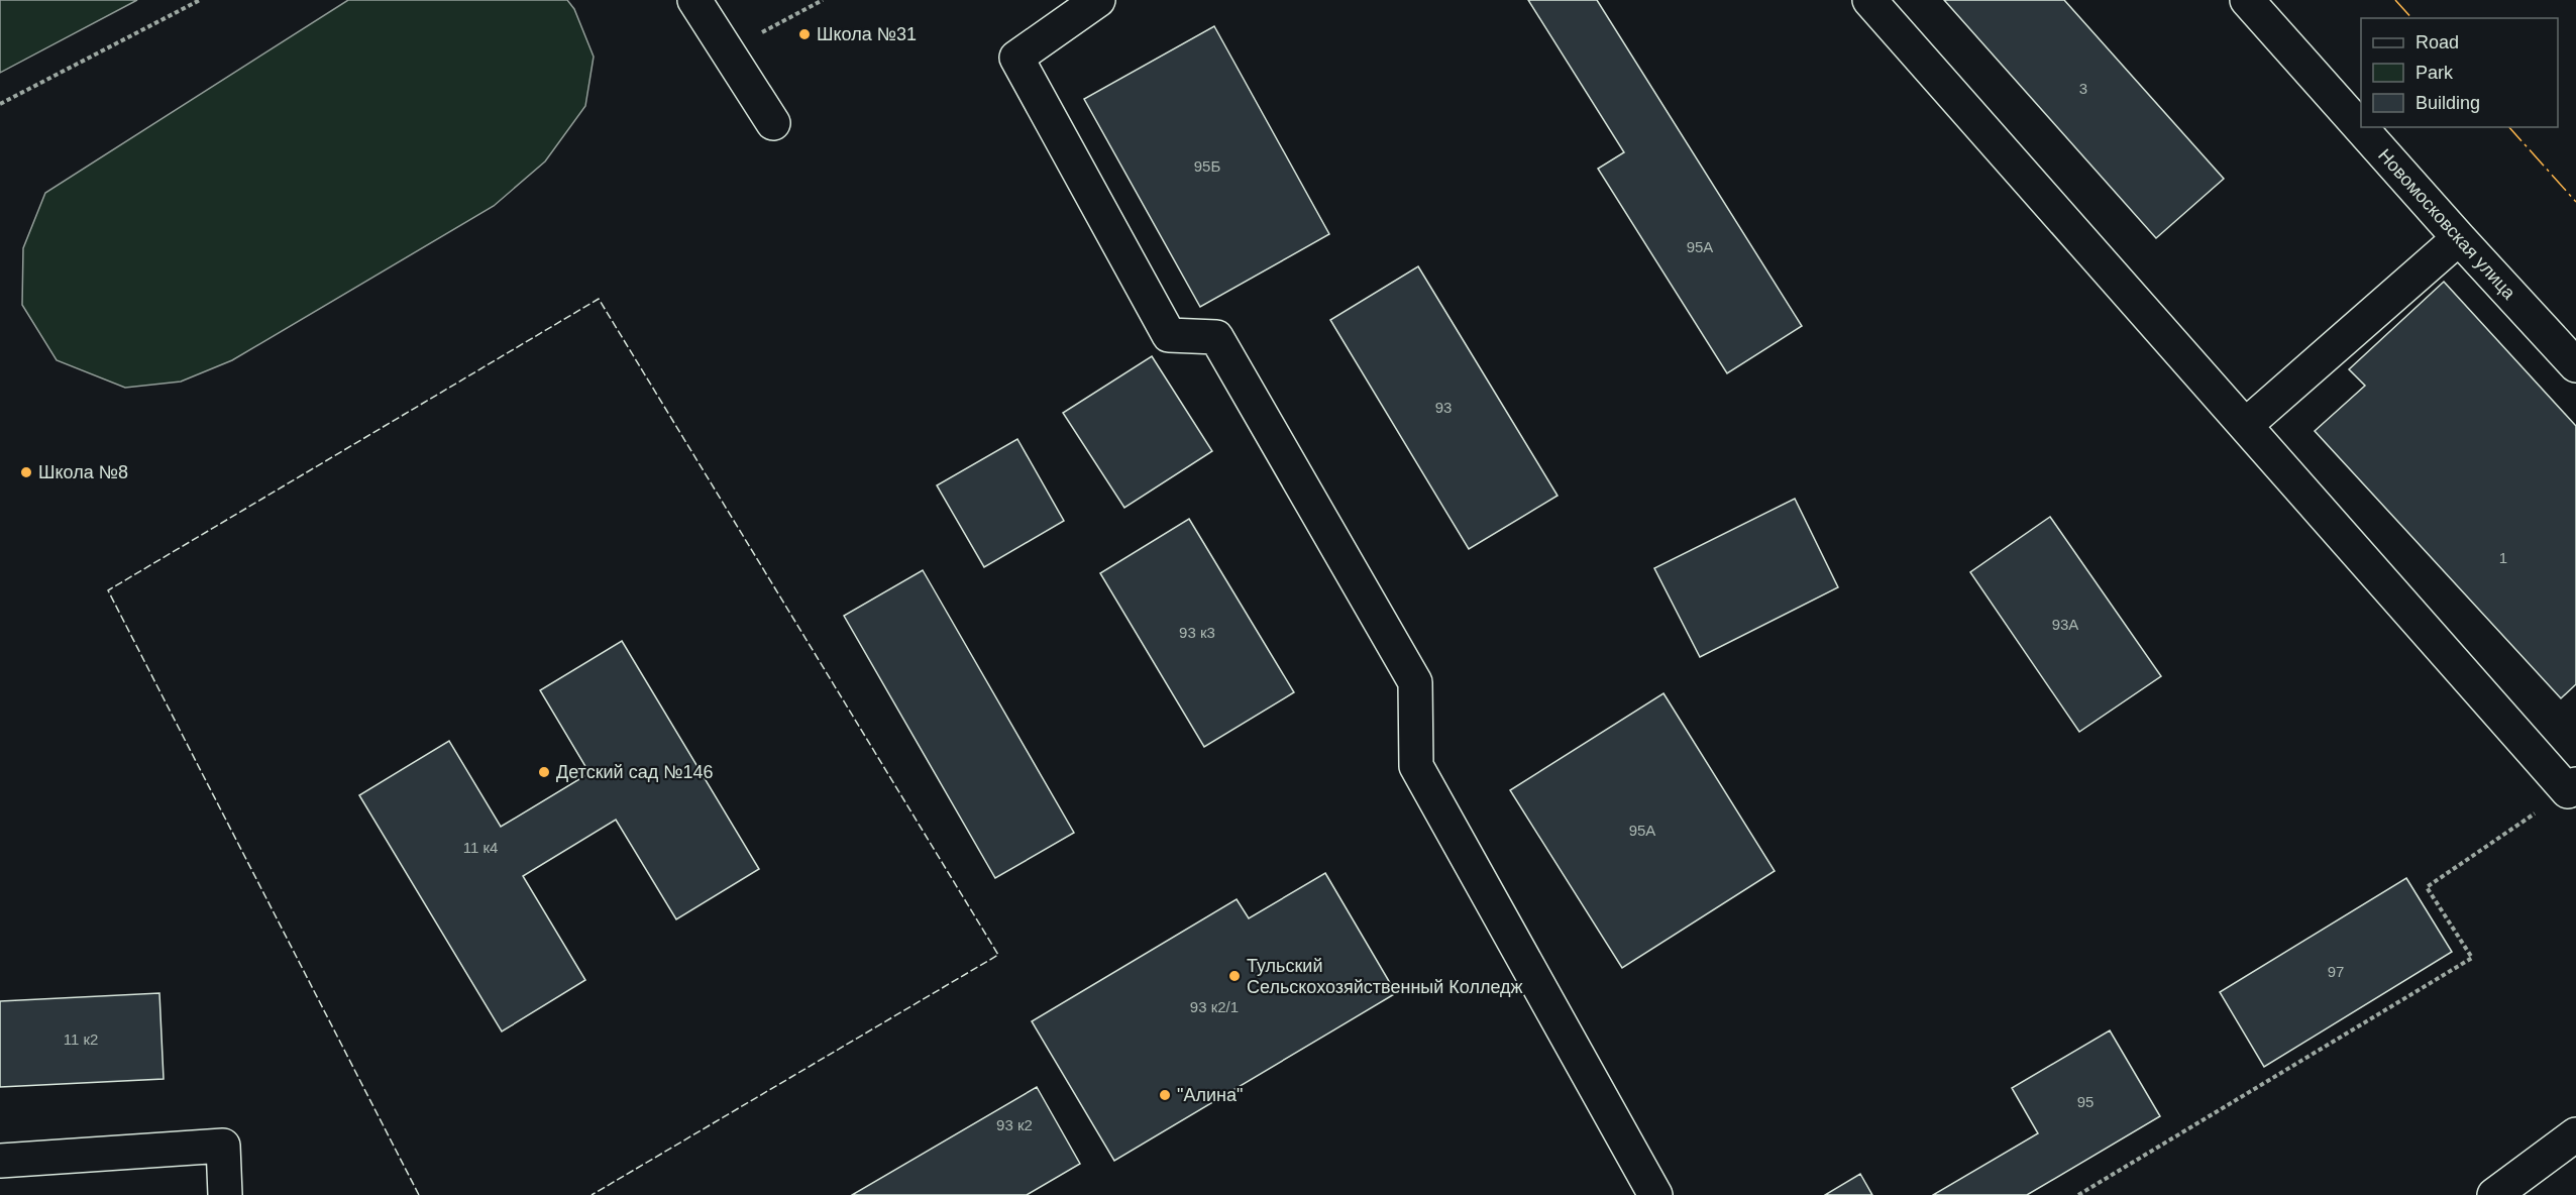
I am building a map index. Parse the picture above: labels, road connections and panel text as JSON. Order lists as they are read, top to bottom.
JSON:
{
  "streets": {
    "street": ["Новомосковская улица"]
  },
  "places": [
    "Школа №31",
    "Школа №8",
    "Детский сад №146",
    "Тульский Сельскохозяйственный Колледж",
    "\"Алина\""
  ],
  "house_numbers": [
    "3",
    "95Б",
    "95А",
    "93",
    "1",
    "93А",
    "93 к3",
    "95А",
    "11 к4",
    "97",
    "93 к2/1",
    "11 к2",
    "95",
    "93 к2"
  ],
  "legend": ["Road", "Park", "Building"]
}
